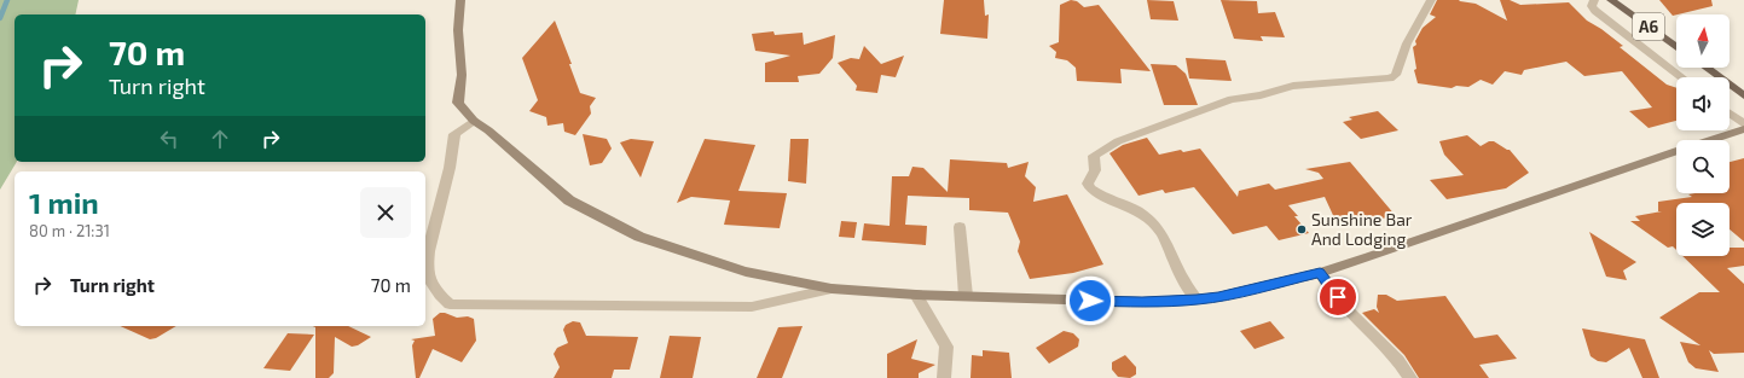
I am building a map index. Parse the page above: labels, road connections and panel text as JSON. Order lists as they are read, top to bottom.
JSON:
{
  "streets": {
    "main road": ["A6"]
  },
  "places": ["Sunshine Bar And Lodging"],
  "north": "top",
  "page": {
    "turn": ["70 m", "Turn right"],
    "heading": ["1 min", "80 m · 21:31"],
    "list": [
      {
        "name": "Turn right",
        "value": "70 m"
      }
    ]
  }
}
